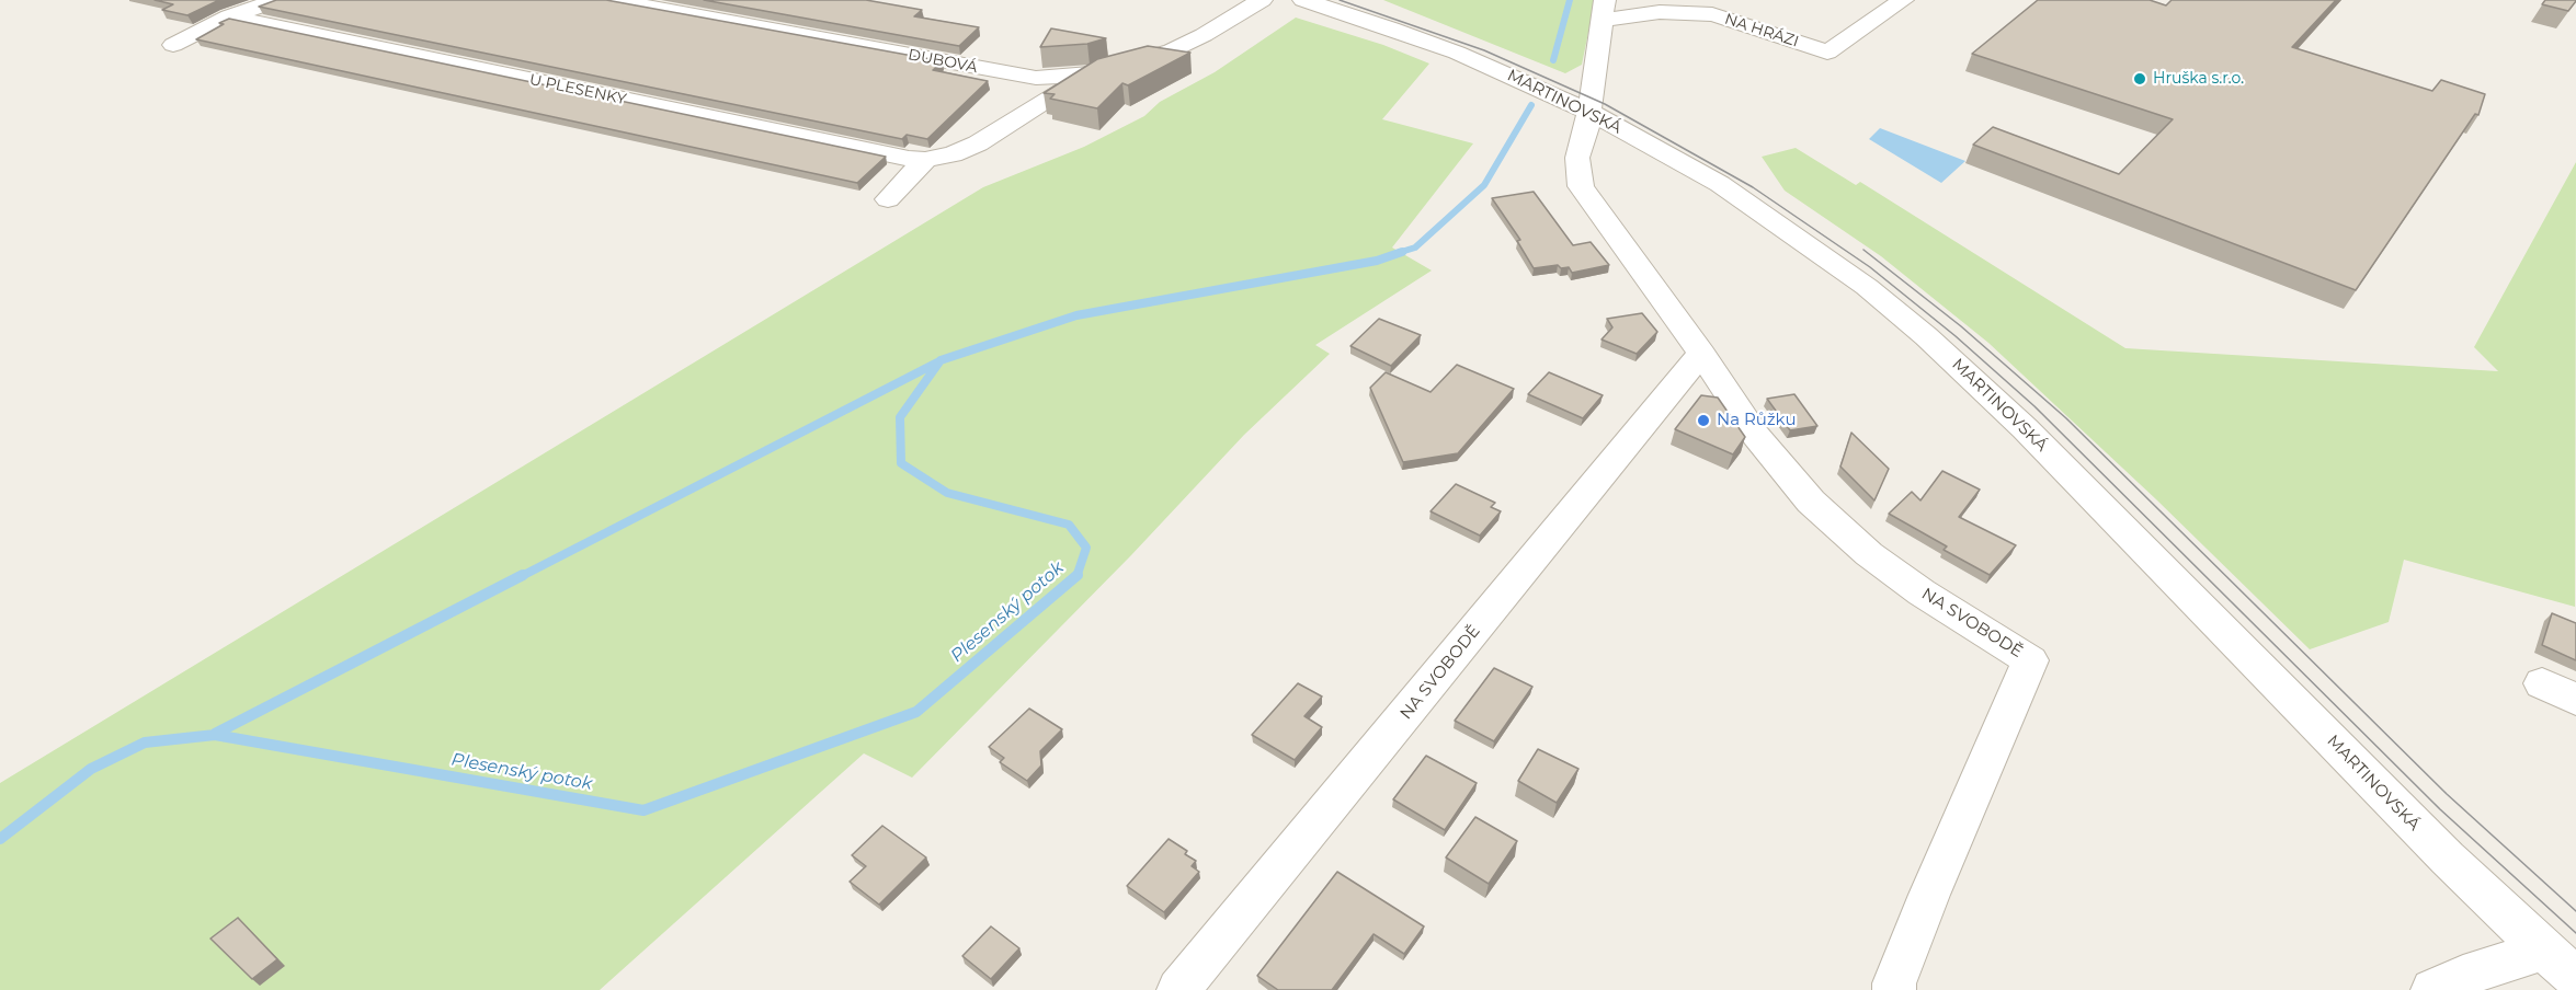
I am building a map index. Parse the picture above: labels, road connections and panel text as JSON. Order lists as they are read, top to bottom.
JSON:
{
  "streets": {
    "street": [
      "NA HRÁZI",
      "DUBOVÁ",
      "U PLESENKY",
      "MARTINOVSKÁ",
      "NA SVOBODĚ"
    ]
  },
  "crossings": [
    ["NA HRÁZI", "MARTINOVSKÁ"],
    ["NA HRÁZI", "NA SVOBODĚ"],
    ["DUBOVÁ", "U PLESENKY"],
    ["MARTINOVSKÁ", "NA SVOBODĚ"]
  ],
  "water": ["Plesenský potok"],
  "places": ["Hruška s.r.o.", "Na Růžku"]
}
